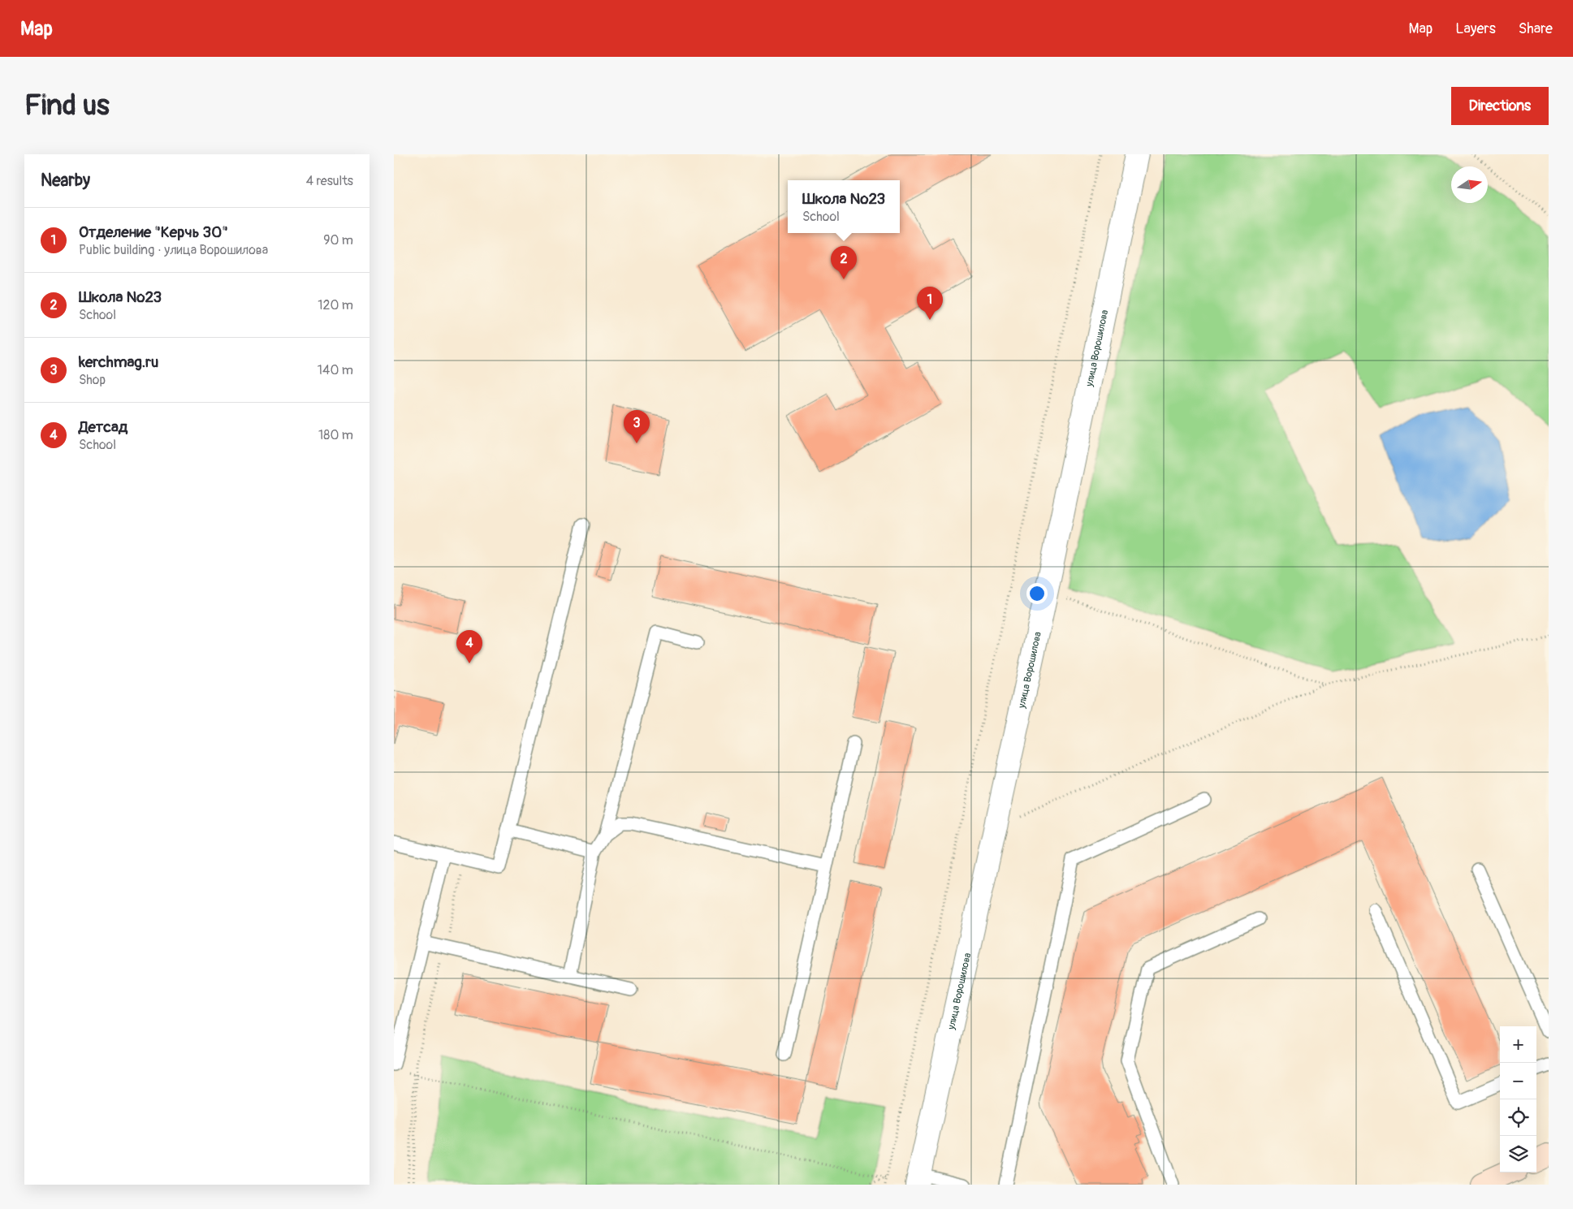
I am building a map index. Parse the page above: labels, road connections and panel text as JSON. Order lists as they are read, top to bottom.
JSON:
{
  "streets": {
    "street": ["улица Ворошилова"]
  },
  "north": "right",
  "page": {
    "header": "Map",
    "nav": ["Map", "Layers", "Share"],
    "buttons": "Directions",
    "title": "Find us",
    "heading": ["Nearby", "4 results"],
    "popup": ["Школа №23", "School"],
    "list": [
      {
        "mark": "1",
        "name": "Отделение \"Керчь 30\"",
        "note": "Public building · улица Ворошилова",
        "value": "90 m"
      },
      {
        "mark": "2",
        "name": "Школа №23",
        "note": "School",
        "value": "120 m"
      },
      {
        "mark": "3",
        "name": "kerchmag.ru",
        "note": "Shop",
        "value": "140 m"
      },
      {
        "mark": "4",
        "name": "Детсад",
        "note": "School",
        "value": "180 m"
      }
    ],
    "pins": [
      "2",
      "1",
      "3",
      "4"
    ],
    "map_buttons": ["+", "−"]
  }
}
